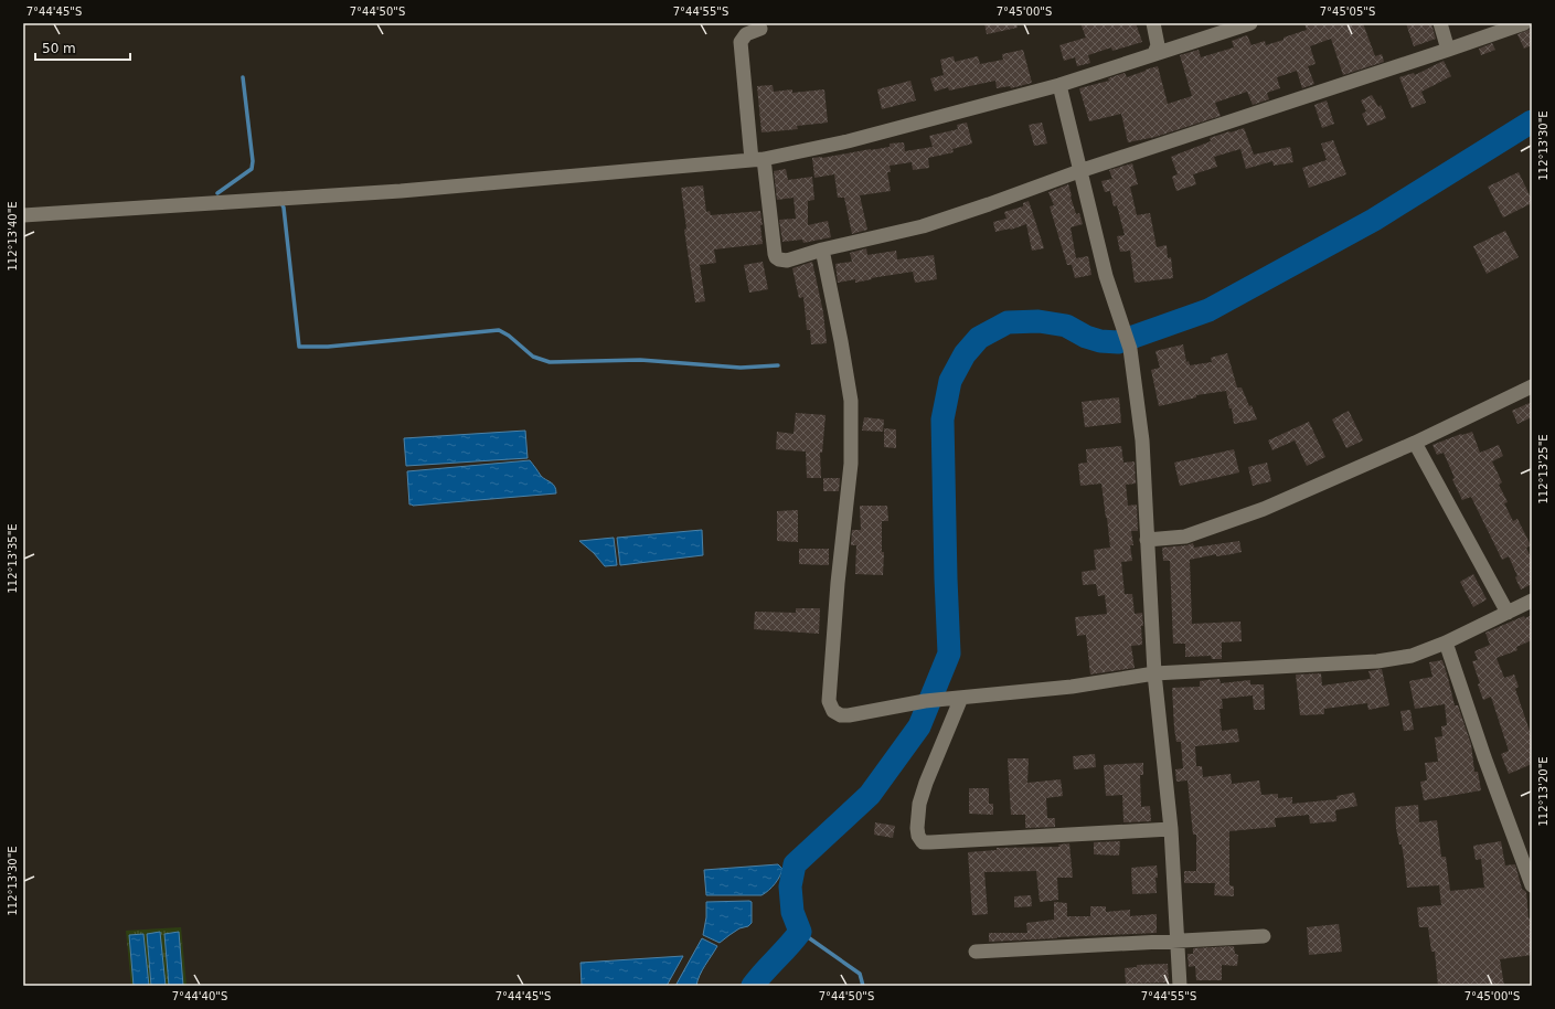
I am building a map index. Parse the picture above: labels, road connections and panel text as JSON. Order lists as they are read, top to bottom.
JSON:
{
  "scale_bar": "50 m",
  "coordinates": [
    "7°44'45\"S",
    "7°44'50\"S",
    "7°44'55\"S",
    "7°45'00\"S",
    "7°45'05\"S",
    "112°13'30\"E",
    "112°13'40\"E",
    "112°13'25\"E",
    "112°13'35\"E",
    "112°13'20\"E",
    "7°44'40\"S"
  ]
}
